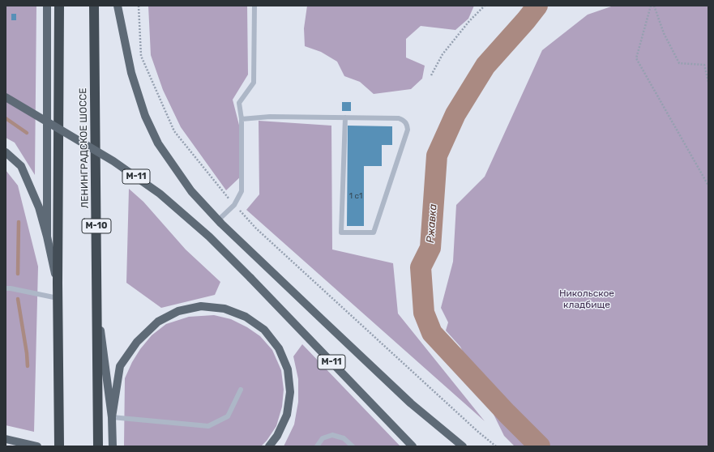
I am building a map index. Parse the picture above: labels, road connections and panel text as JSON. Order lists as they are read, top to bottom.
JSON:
{
  "streets": {
    "highway": ["ЛЕНИНГРАДСКОЕ ШОССЕ", "М-10"],
    "main road": ["М-11"]
  },
  "crossings": [
    ["ЛЕНИНГРАДСКОЕ ШОССЕ", "М-10"]
  ],
  "water": ["Ржавка"],
  "parks": ["Никольское кладбище"],
  "house_numbers": ["1 с1"]
}
